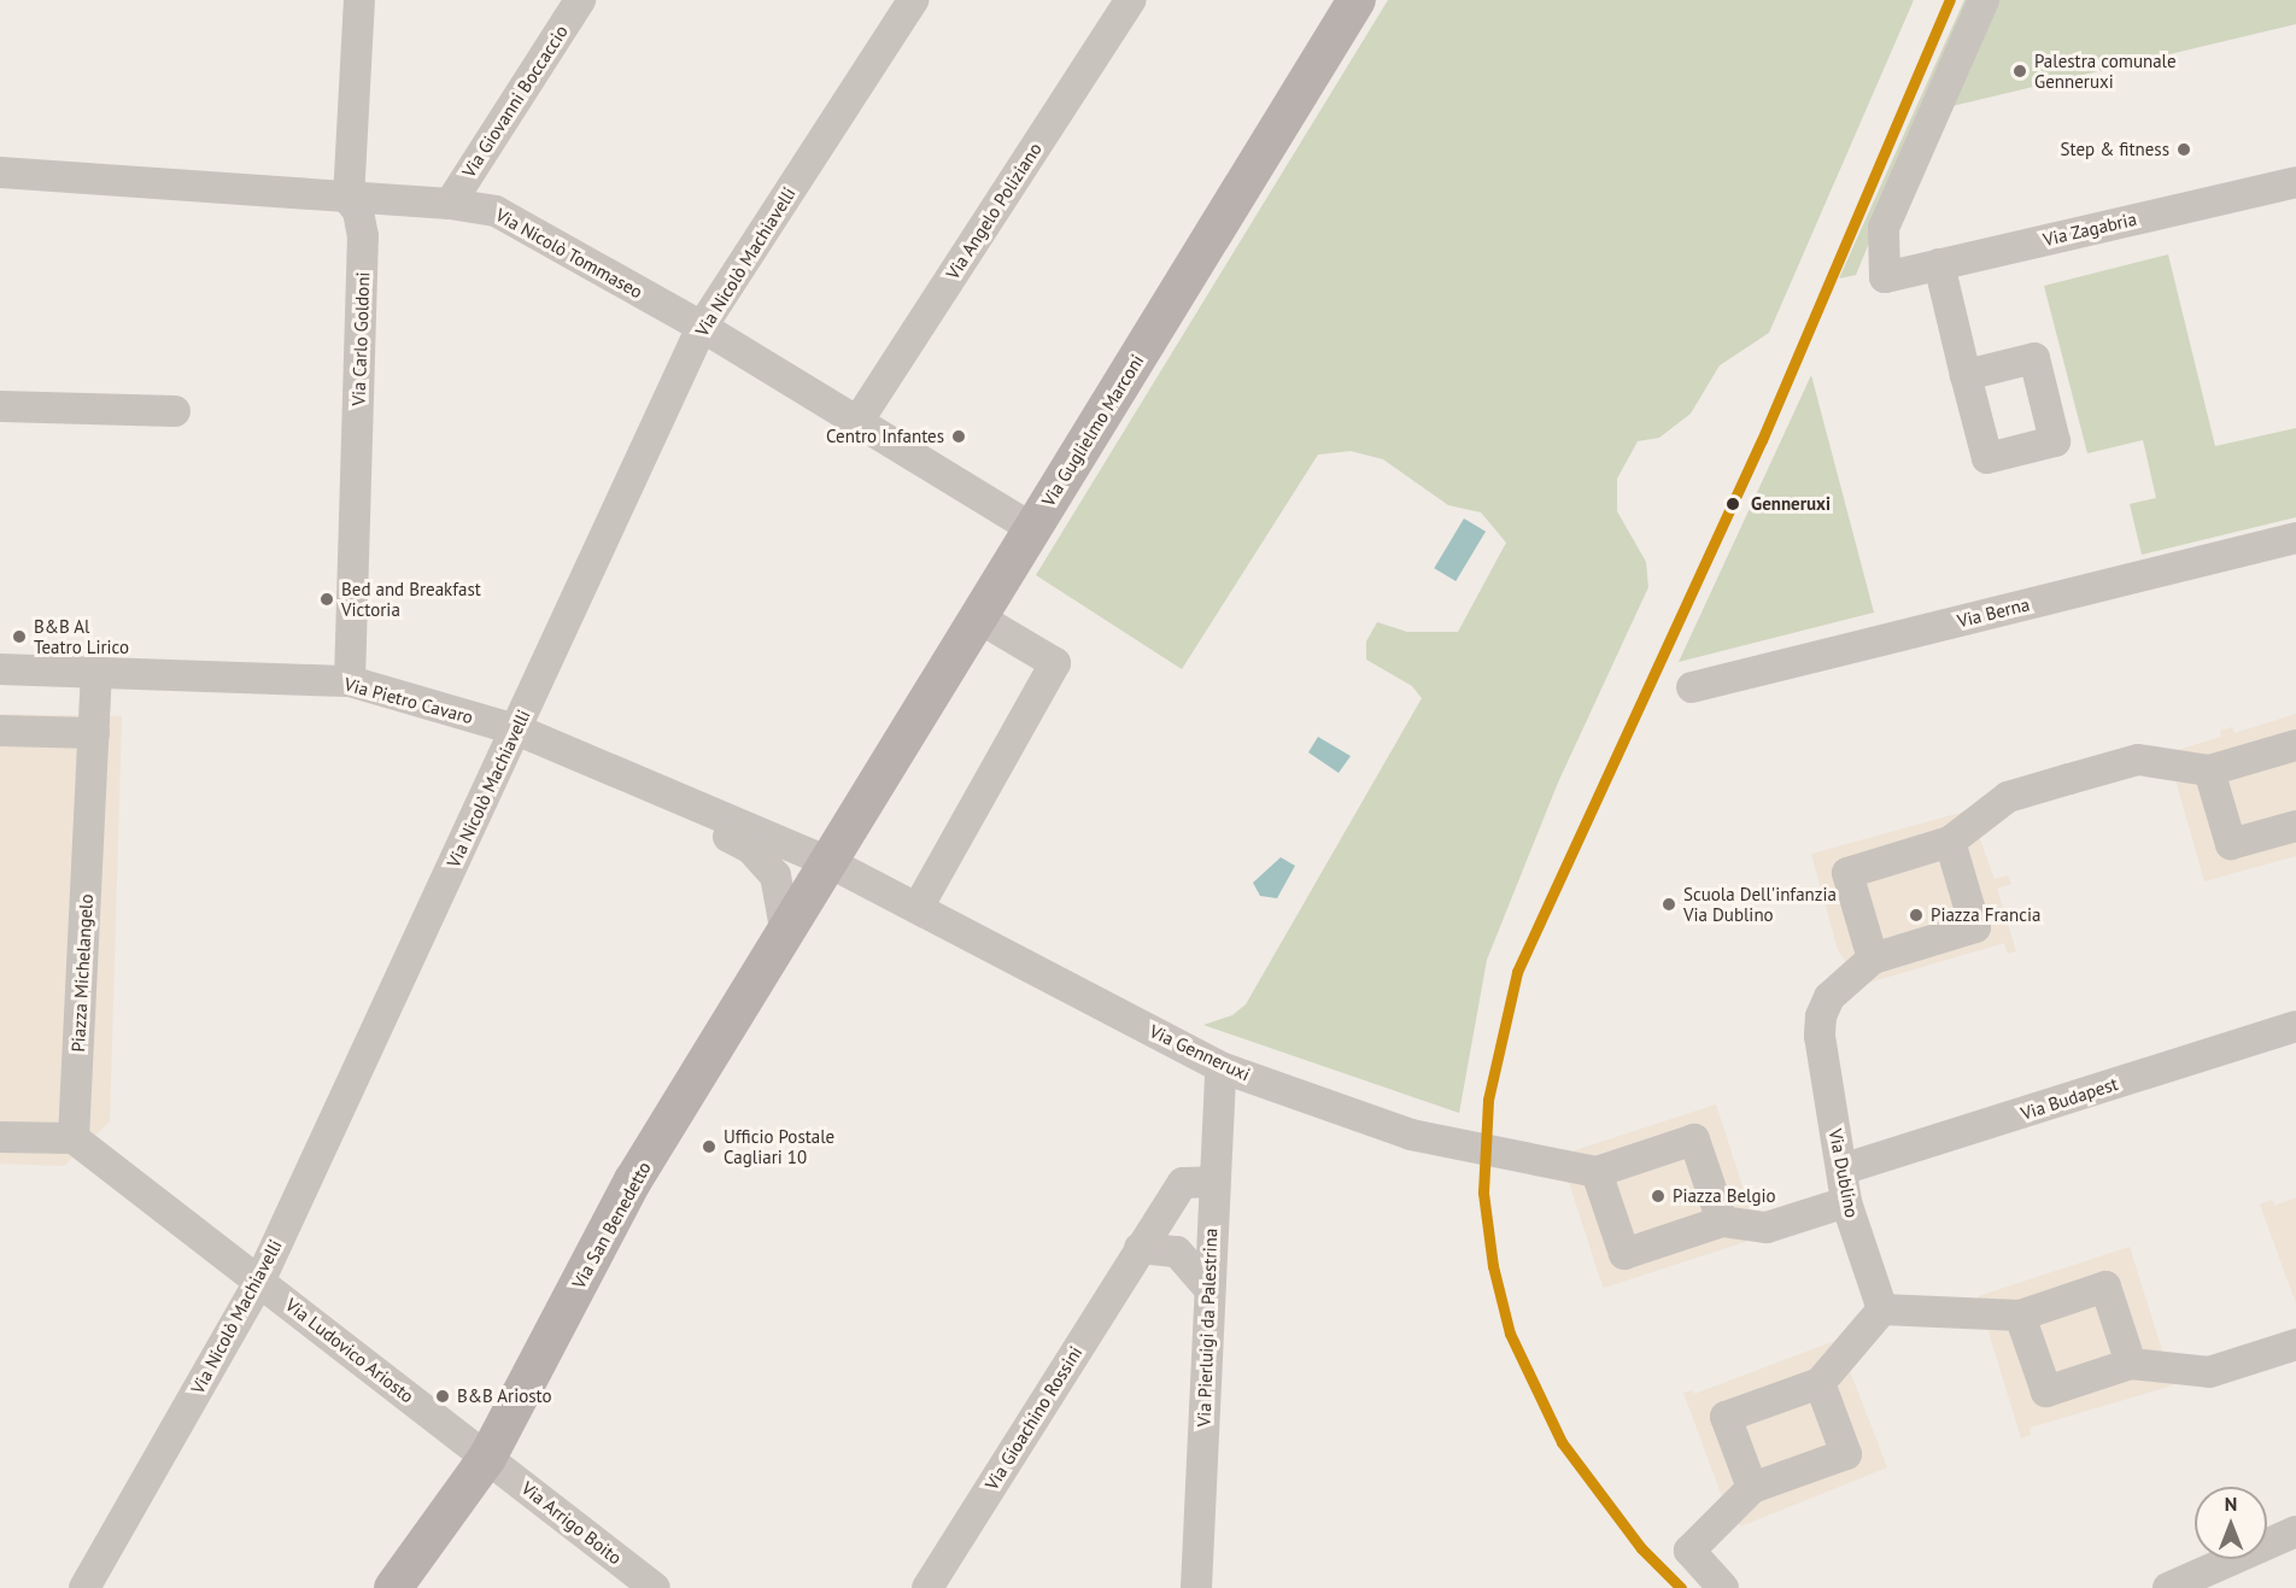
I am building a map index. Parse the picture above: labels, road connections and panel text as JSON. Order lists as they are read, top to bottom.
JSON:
{
  "streets": {
    "main road": ["Via Guglielmo Marconi", "Via San Benedetto"],
    "street": [
      "Via Giovanni Boccaccio",
      "Via Angelo Poliziano",
      "Via Zagabria",
      "Via Nicolò Tommaseo",
      "Via Nicolò Machiavelli",
      "Via Carlo Goldoni",
      "Via Berna",
      "Via Pietro Cavaro",
      "Piazza Michelangelo",
      "Via Genneruxi",
      "Via Budapest",
      "Via Dublino",
      "Via Pierluigi da Palestrina",
      "Via Ludovico Ariosto",
      "Via Gioachino Rossini",
      "Via Arrigo Boito"
    ]
  },
  "crossings": [
    ["Via Giovanni Boccaccio", "Via Nicolò Tommaseo"],
    ["Via Angelo Poliziano", "Via Nicolò Tommaseo"],
    ["Via Nicolò Tommaseo", "Via Nicolò Machiavelli"],
    ["Via Nicolò Tommaseo", "Via Carlo Goldoni"],
    ["Via Nicolò Tommaseo", "Via Guglielmo Marconi"],
    ["Via Nicolò Machiavelli", "Via Pietro Cavaro"],
    ["Via Nicolò Machiavelli", "Via Ludovico Ariosto"],
    ["Via Carlo Goldoni", "Via Pietro Cavaro"],
    ["Via Guglielmo Marconi", "Via Pietro Cavaro"],
    ["Via Guglielmo Marconi", "Via Genneruxi"],
    ["Via Guglielmo Marconi", "Via San Benedetto"],
    ["Via Pietro Cavaro", "Piazza Michelangelo"],
    ["Via Pietro Cavaro", "Via Genneruxi"],
    ["Via Pietro Cavaro", "Via San Benedetto"],
    ["Piazza Michelangelo", "Via Ludovico Ariosto"],
    ["Via Genneruxi", "Via San Benedetto"],
    ["Via Genneruxi", "Via Pierluigi da Palestrina"],
    ["Via Budapest", "Via Dublino"],
    ["Via San Benedetto", "Via Ludovico Ariosto"],
    ["Via San Benedetto", "Via Arrigo Boito"],
    ["Via Pierluigi da Palestrina", "Via Gioachino Rossini"],
    ["Via Ludovico Ariosto", "Via Arrigo Boito"]
  ],
  "places": [
    "Palestra comunale Genneruxi",
    "Step & fitness",
    "Centro Infantes",
    "Genneruxi",
    "Bed and Breakfast Victoria",
    "B&B Al Teatro Lirico",
    "Scuola Dell'infanzia Via Dublino",
    "Piazza Francia",
    "Ufficio Postale Cagliari 10",
    "Piazza Belgio",
    "B&B Ariosto"
  ],
  "north": "top"
}
